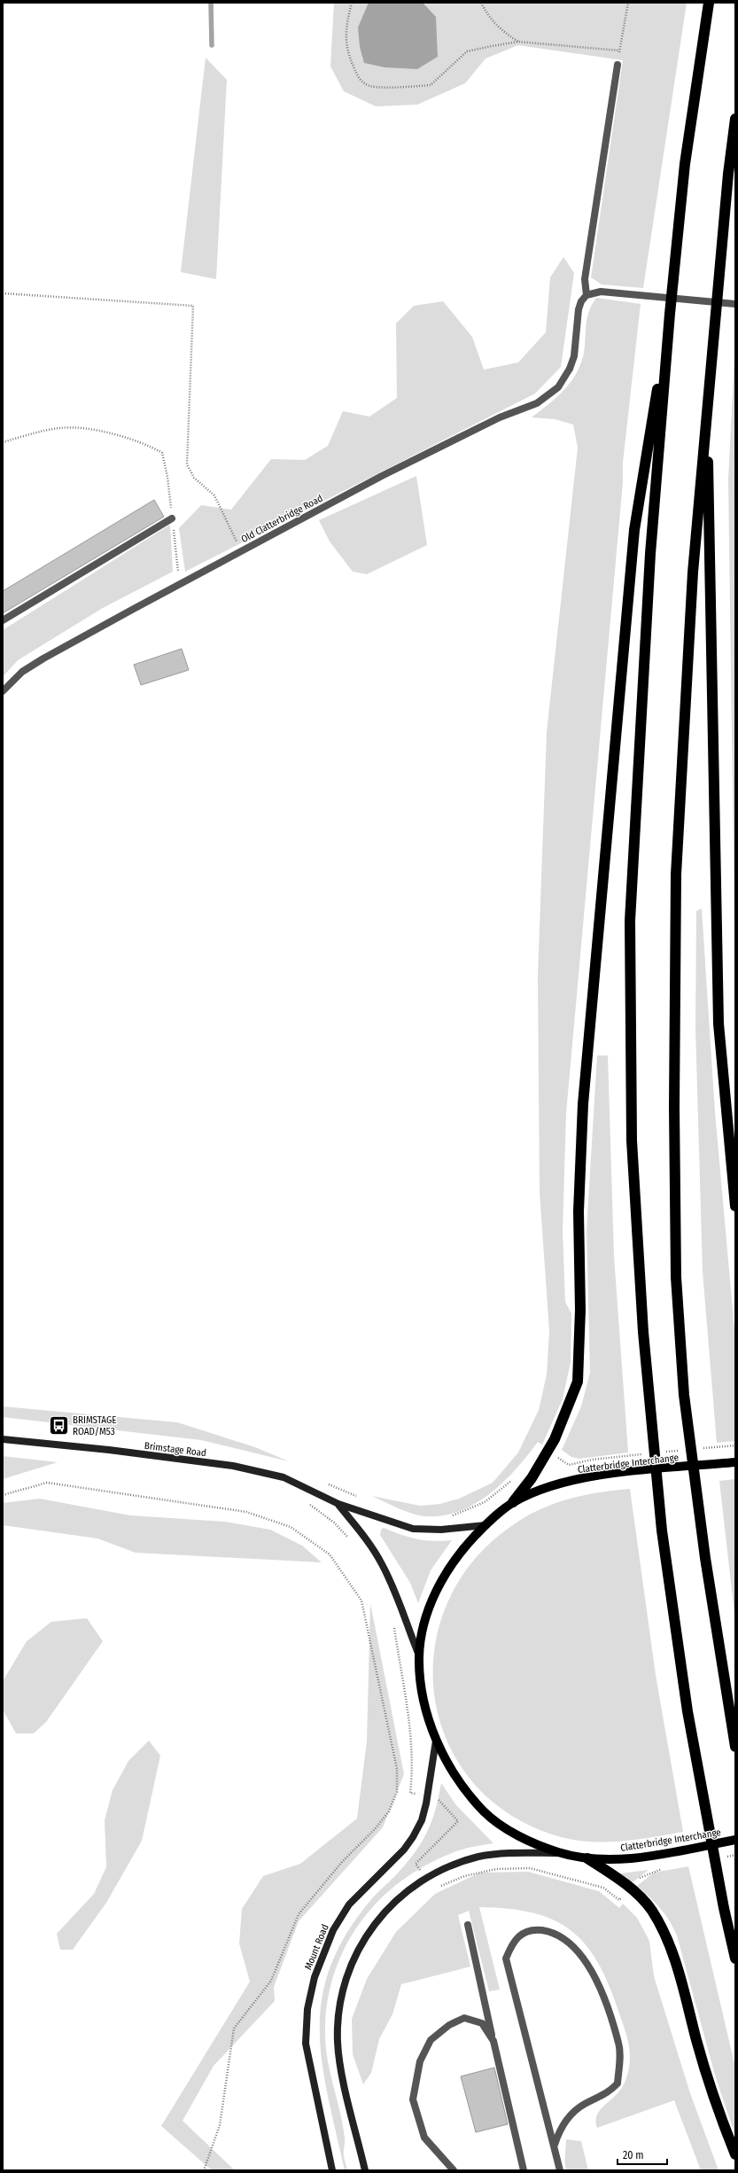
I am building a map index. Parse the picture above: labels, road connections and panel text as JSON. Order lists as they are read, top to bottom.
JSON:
{
  "streets": {
    "main road": ["Brimstage Road", "Clatterbridge Interchange", "Mount Road"],
    "street": ["Old Clatterbridge Road"]
  },
  "crossings": [
    ["Brimstage Road", "Clatterbridge Interchange"],
    ["Clatterbridge Interchange", "Mount Road"]
  ],
  "places": {
    "bus stop": ["BRIMSTAGE ROAD/M53"]
  },
  "scale_bar": "20 m"
}
